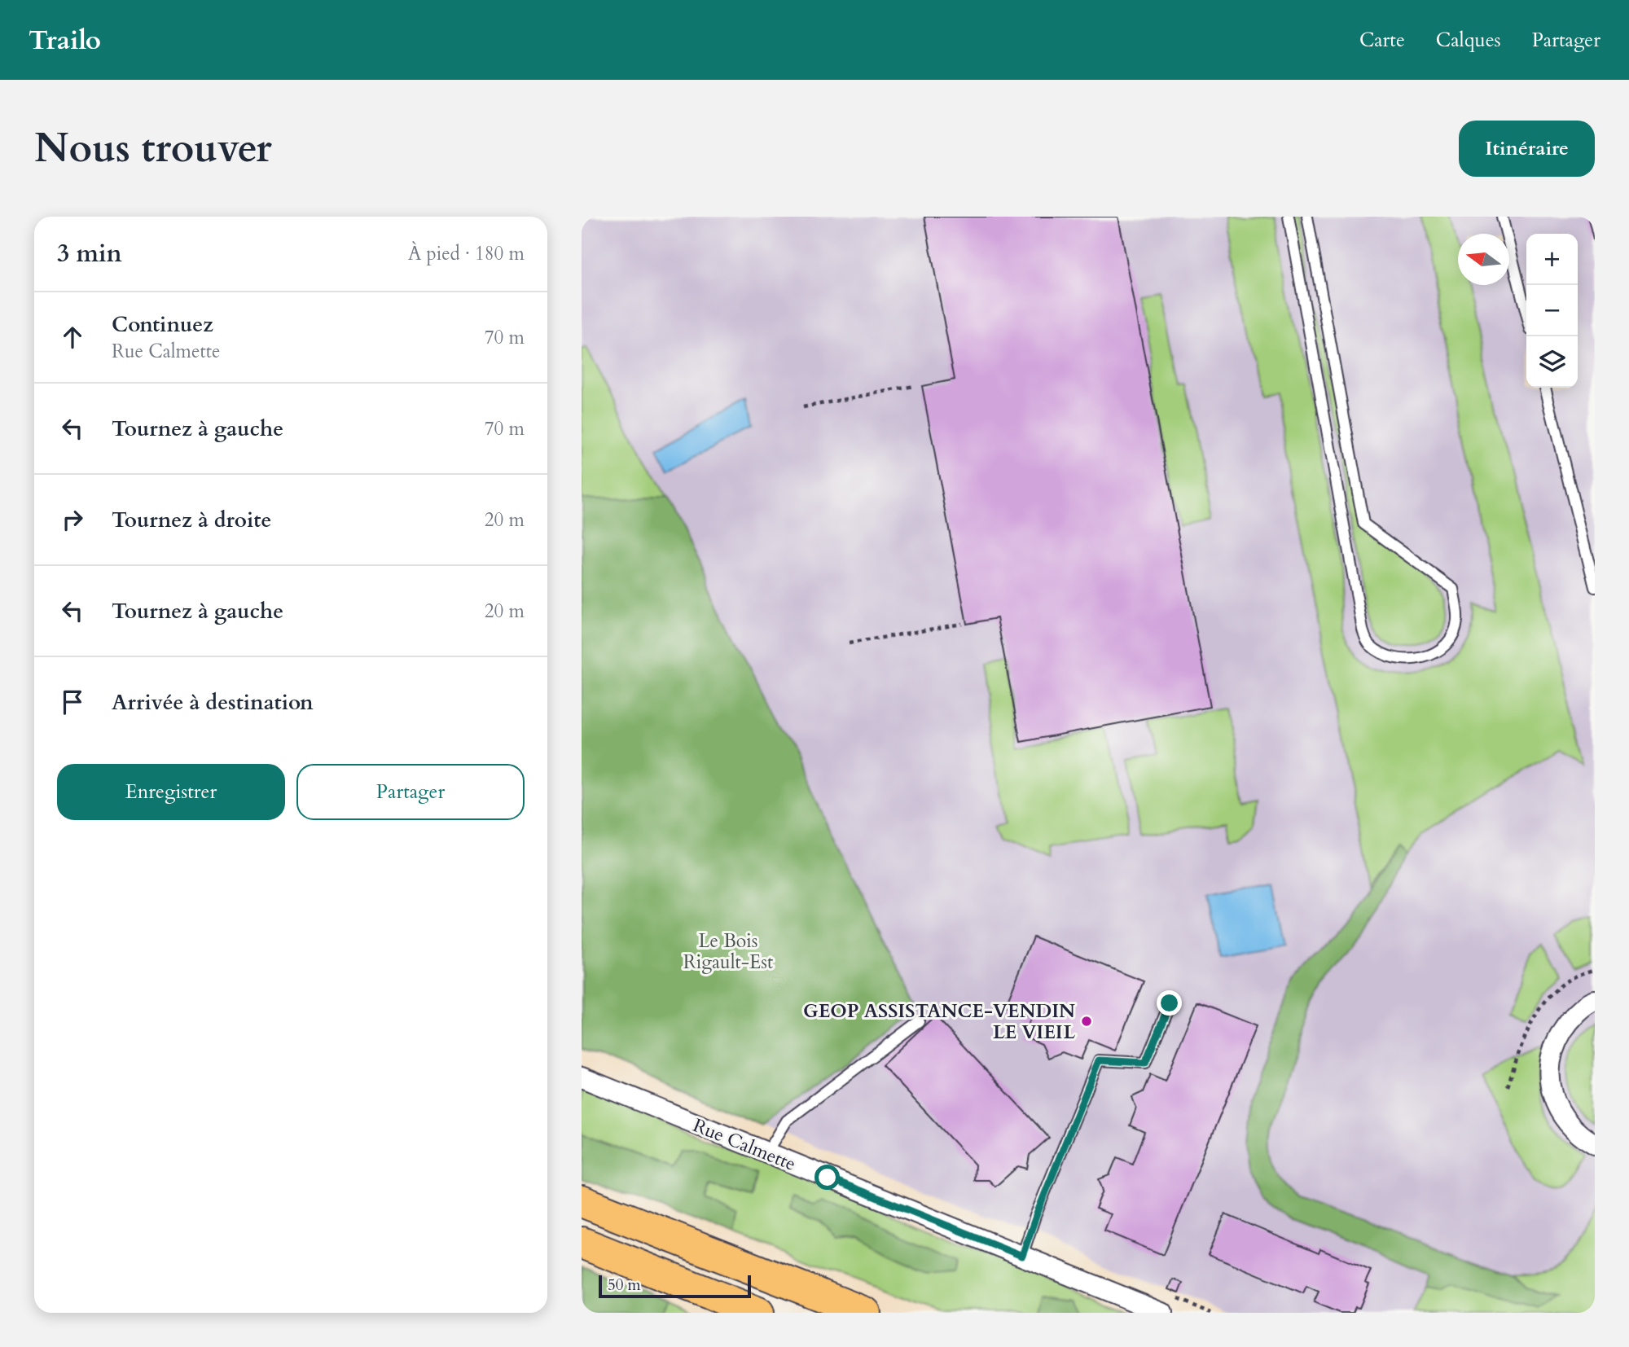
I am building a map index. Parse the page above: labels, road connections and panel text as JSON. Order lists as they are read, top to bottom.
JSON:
{
  "streets": {
    "street": ["Rue Calmette"]
  },
  "parks": ["Le Bois Rigault-Est"],
  "places": ["GEOP ASSISTANCE-VENDIN LE VIEIL"],
  "scale_bar": "50 m",
  "north": "left",
  "page": {
    "header": "Trailo",
    "nav": ["Carte", "Calques", "Partager"],
    "buttons": [
      "Itinéraire",
      ["Enregistrer", "Partager"]
    ],
    "title": "Nous trouver",
    "heading": ["3 min", "À pied · 180 m"],
    "map_buttons": ["+", "−"],
    "list": [
      ["Continuez", "Rue Calmette", "70 m"],
      ["Tournez à gauche", "70 m"],
      ["Tournez à droite", "20 m"],
      ["Tournez à gauche", "20 m"],
      "Arrivée à destination"
    ],
    "scale": "50 m"
  }
}
